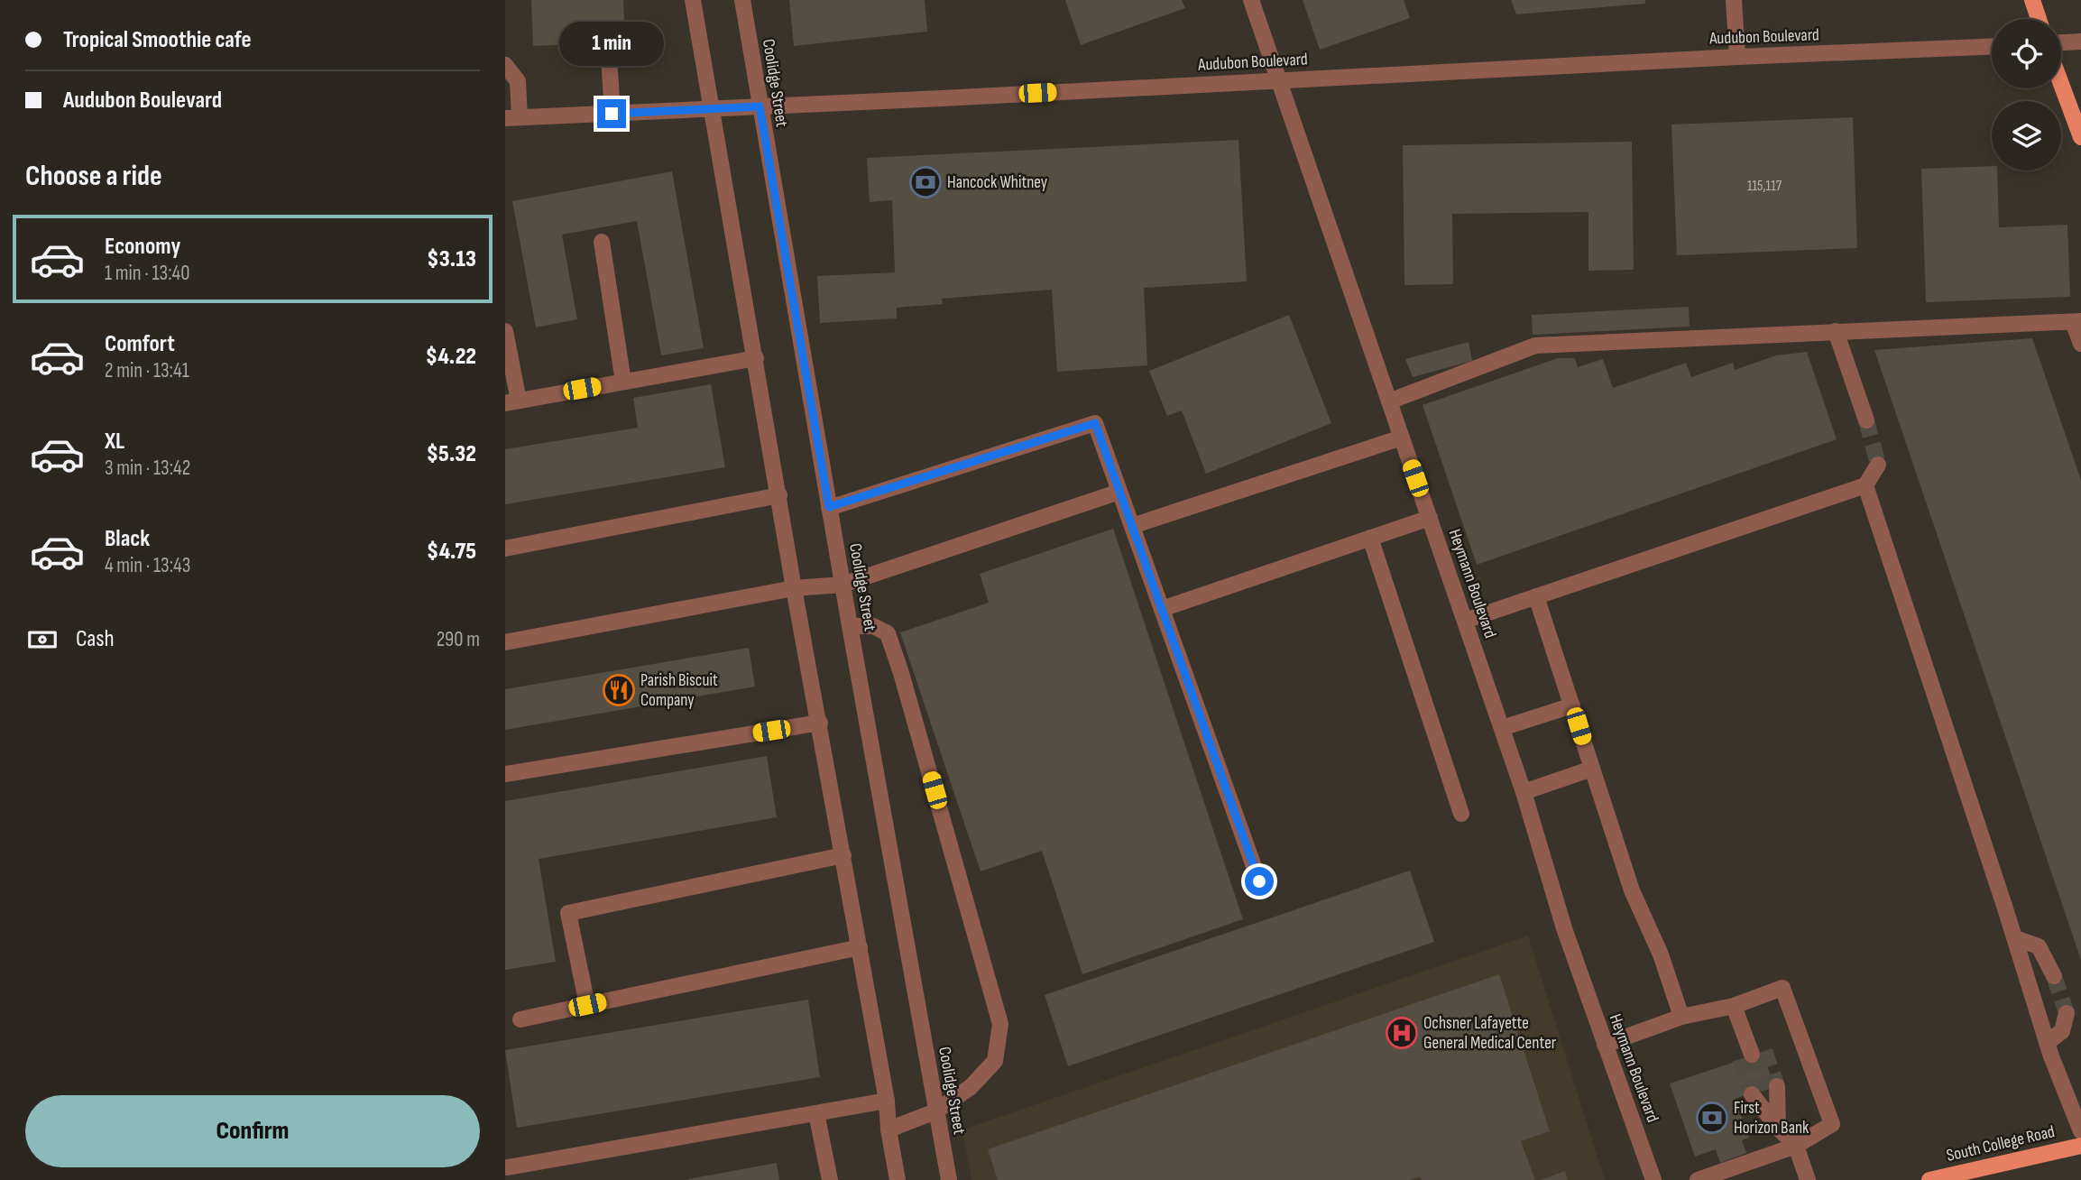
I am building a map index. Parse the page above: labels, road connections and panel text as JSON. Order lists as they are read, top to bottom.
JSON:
{
  "streets": {
    "main road": ["South College Road"],
    "street": ["Audubon Boulevard", "Coolidge Street", "Heymann Boulevard"]
  },
  "crossings": [
    ["Audubon Boulevard", "Coolidge Street"],
    ["Audubon Boulevard", "Heymann Boulevard"]
  ],
  "places": {
    "bank": ["Hancock Whitney", "First Horizon Bank"],
    "restaurant": ["Parish Biscuit Company"],
    "hospital": ["Ochsner Lafayette General Medical Center"]
  },
  "house_numbers": ["115,117"],
  "page": {
    "banner": ["Tropical Smoothie cafe", "Audubon Boulevard"],
    "bubble": "1 min",
    "heading": "Choose a ride",
    "list": [
      {
        "name": "Economy",
        "note": "1 min · 13:40",
        "value": "$3.13"
      },
      {
        "name": "Comfort",
        "note": "2 min · 13:41",
        "value": "$4.22"
      },
      {
        "name": "XL",
        "note": "3 min · 13:42",
        "value": "$5.32"
      },
      {
        "name": "Black",
        "note": "4 min · 13:43",
        "value": "$4.75"
      }
    ],
    "pay": ["Cash", "290 m"],
    "buttons": "Confirm"
  }
}
